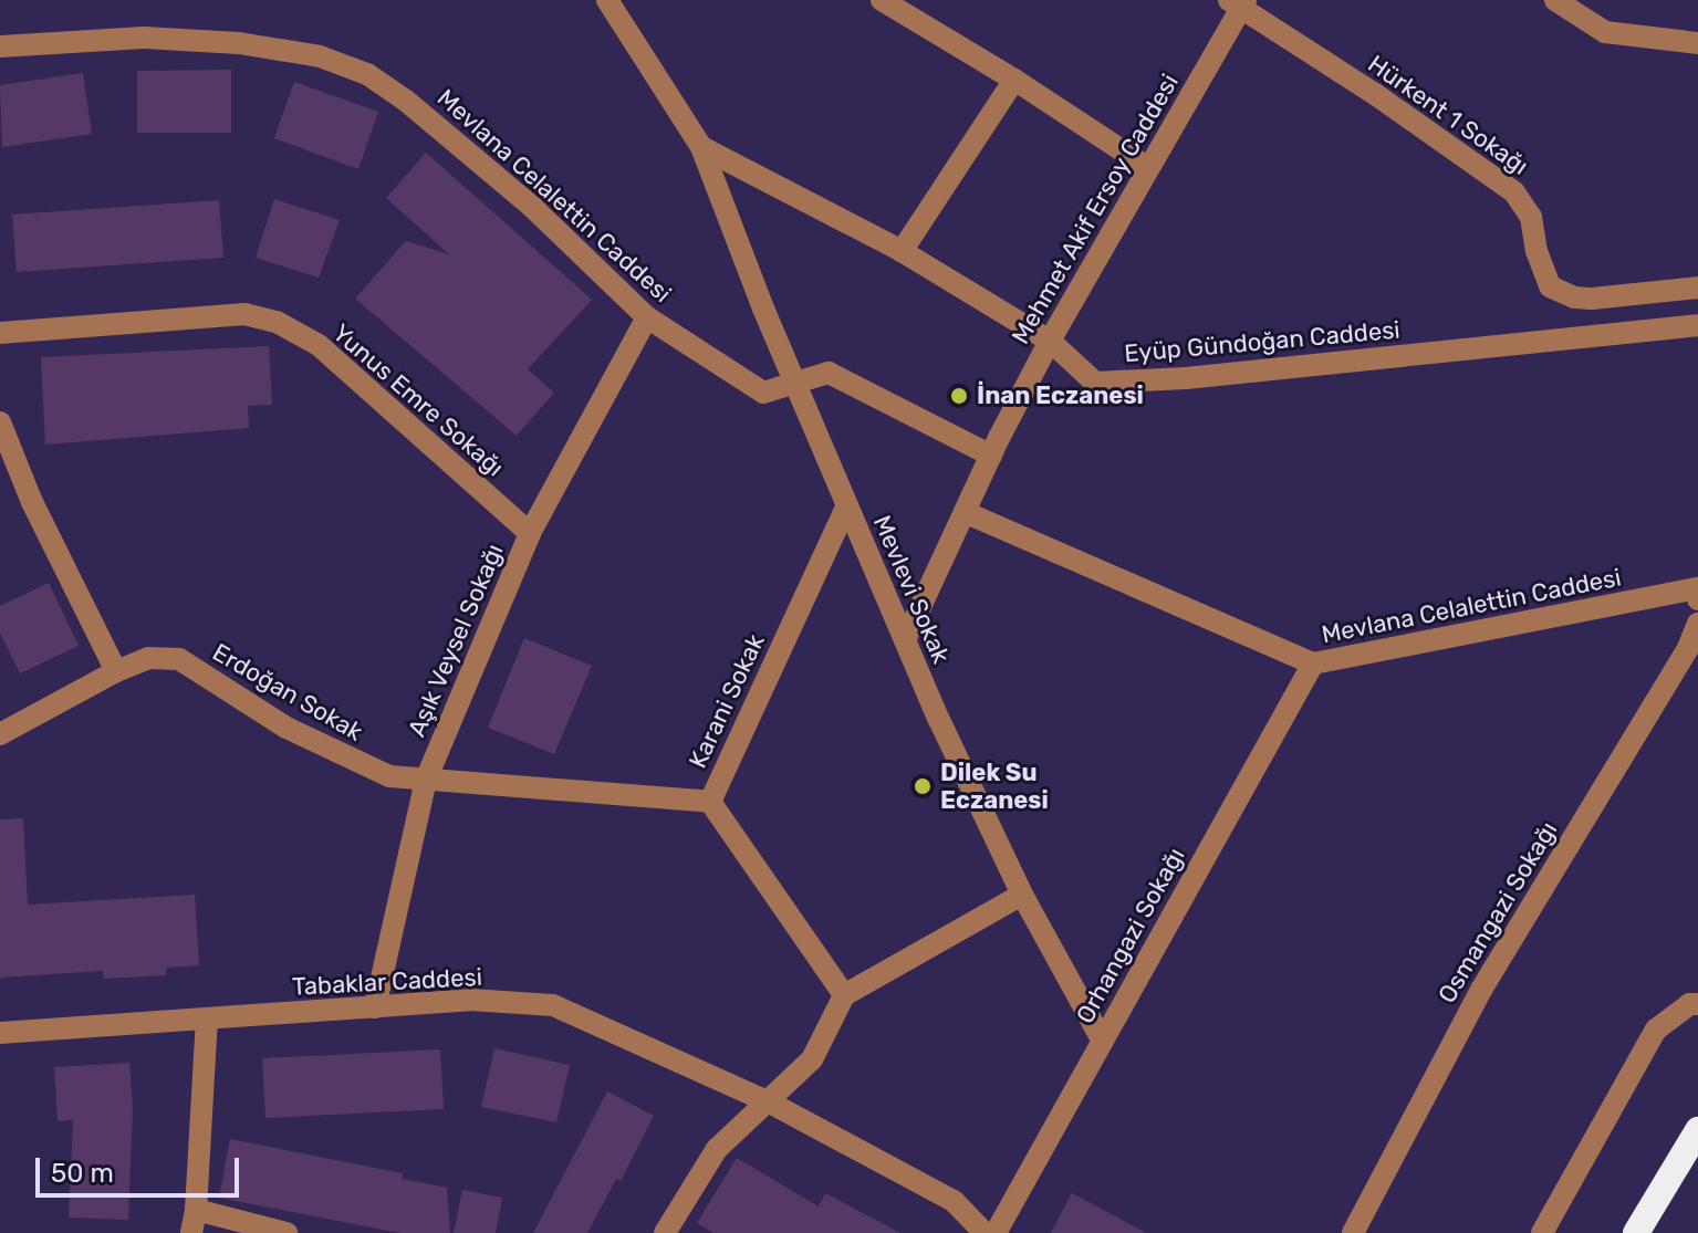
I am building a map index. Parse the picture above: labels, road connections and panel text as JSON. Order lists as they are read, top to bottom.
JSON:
{
  "streets": {
    "street": [
      "Hürkent 1 Sokağı",
      "Mevlana Celalettin Caddesi",
      "Mehmet Akif Ersoy Caddesi",
      "Eyüp Gündoğan Caddesi",
      "Yunus Emre Sokağı",
      "Mevlevi Sokak",
      "Aşık Veysel Sokağı",
      "Erdoğan Sokak",
      "Karani Sokak",
      "Osmangazi Sokağı",
      "Orhangazi Sokağı",
      "Tabaklar Caddesi"
    ]
  },
  "crossings": [
    ["Hürkent 1 Sokağı", "Mehmet Akif Ersoy Caddesi"],
    ["Mevlana Celalettin Caddesi", "Mehmet Akif Ersoy Caddesi"],
    ["Mevlana Celalettin Caddesi", "Mevlevi Sokak"],
    ["Mevlana Celalettin Caddesi", "Aşık Veysel Sokağı"],
    ["Mevlana Celalettin Caddesi", "Orhangazi Sokağı"],
    ["Mehmet Akif Ersoy Caddesi", "Eyüp Gündoğan Caddesi"],
    ["Mehmet Akif Ersoy Caddesi", "Mevlevi Sokak"],
    ["Eyüp Gündoğan Caddesi", "Mevlevi Sokak"],
    ["Yunus Emre Sokağı", "Aşık Veysel Sokağı"],
    ["Mevlevi Sokak", "Karani Sokak"],
    ["Mevlevi Sokak", "Orhangazi Sokağı"],
    ["Aşık Veysel Sokağı", "Erdoğan Sokak"],
    ["Aşık Veysel Sokağı", "Tabaklar Caddesi"],
    ["Erdoğan Sokak", "Karani Sokak"]
  ],
  "places": ["İnan Eczanesi", "Dilek Su Eczanesi"],
  "scale_bar": "50 m"
}
